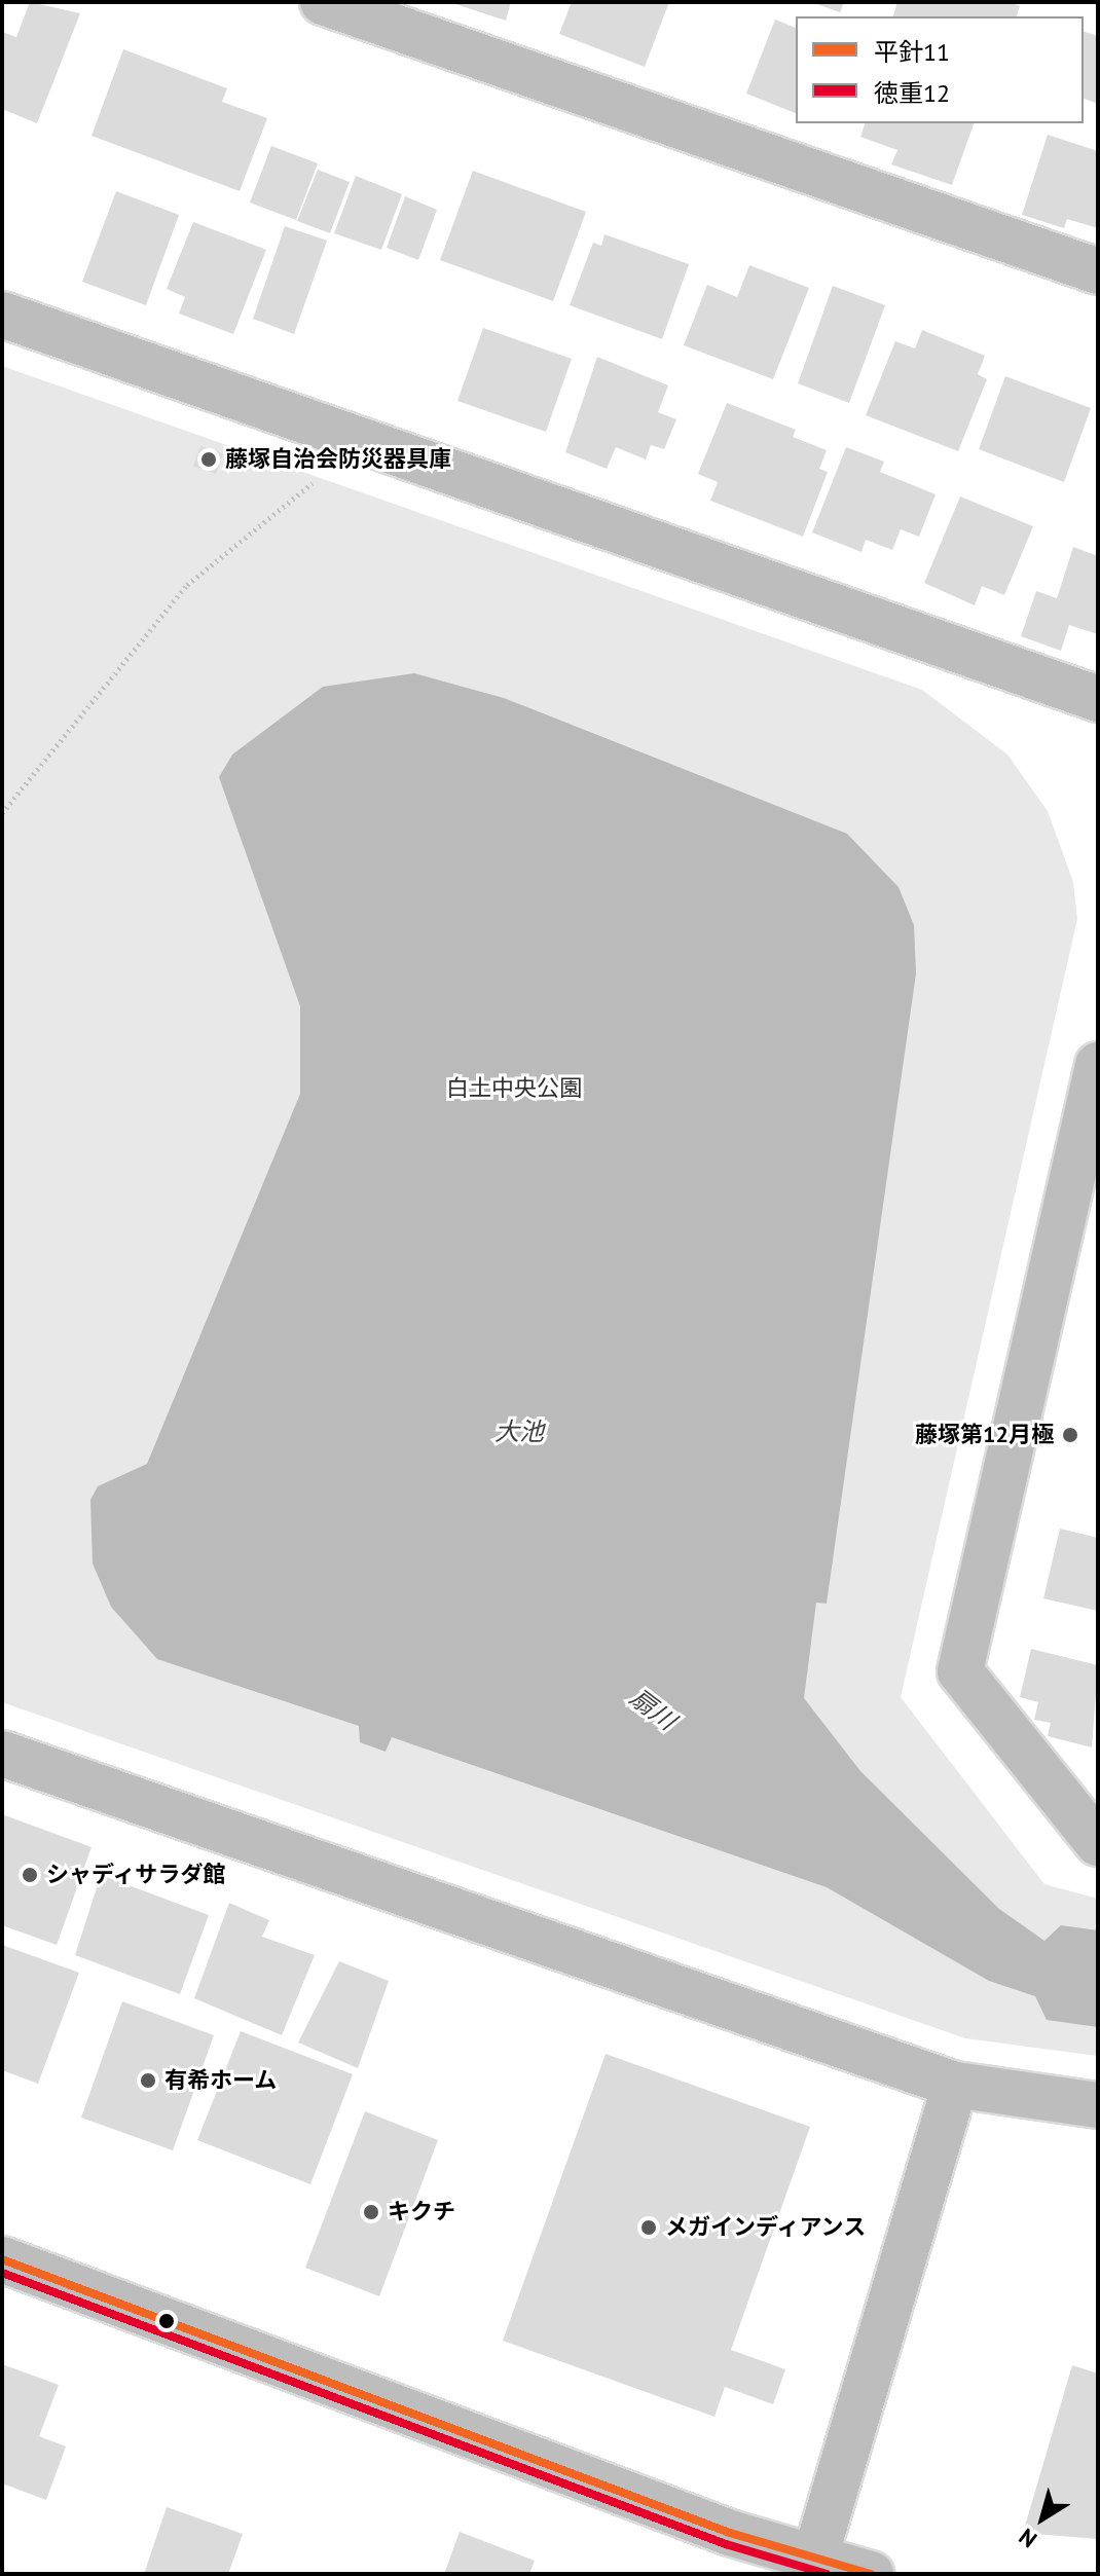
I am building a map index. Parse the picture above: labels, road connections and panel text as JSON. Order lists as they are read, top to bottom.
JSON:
{
  "water": ["大池", "扇川"],
  "parks": ["白土中央公園"],
  "places": [
    "藤塚自治会防災器具庫",
    "藤塚第12月極",
    "シャディサラダ館",
    "有希ホーム",
    "キクチ",
    "メガインディアンス"
  ],
  "lines": ["transit line 平針11", "transit line 徳重12"],
  "legend": ["平針11", "徳重12"],
  "north": "bottom left"
}
